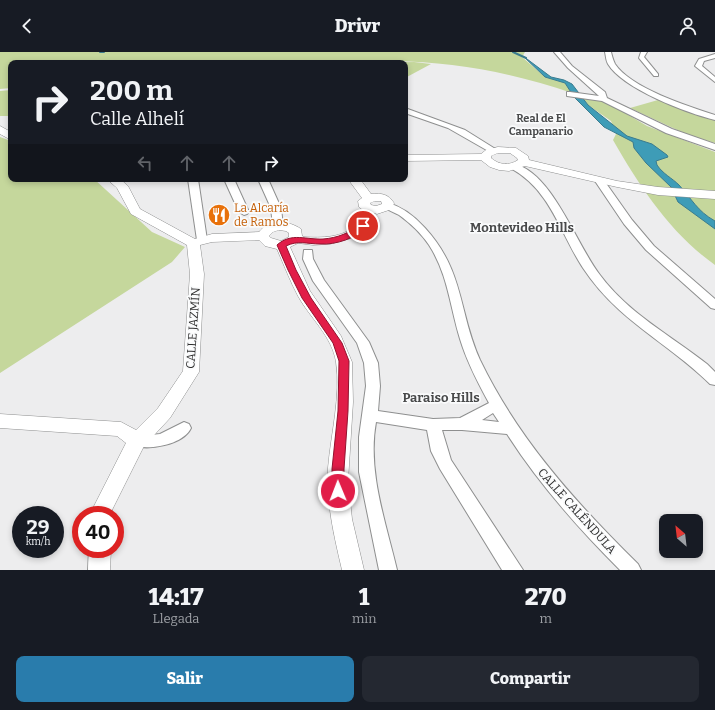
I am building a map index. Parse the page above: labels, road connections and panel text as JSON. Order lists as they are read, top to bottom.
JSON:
{
  "streets": {
    "street": ["CALLE JAZMÍN", "CALLE CALÉNDULA"]
  },
  "districts": ["Real de El Campanario", "Montevideo Hills", "Paraiso Hills"],
  "places": {
    "restaurant": ["La Alcaría de Ramos"]
  },
  "north": "top left",
  "page": {
    "header": "Drivr",
    "turn": ["200 m", "Calle Alhelí"],
    "speed": "29 km/h",
    "limit": "40",
    "eta": [
      "14:17",
      "Llegada",
      "1",
      "min",
      "270",
      "m"
    ],
    "buttons": ["Salir", "Compartir"]
  }
}
